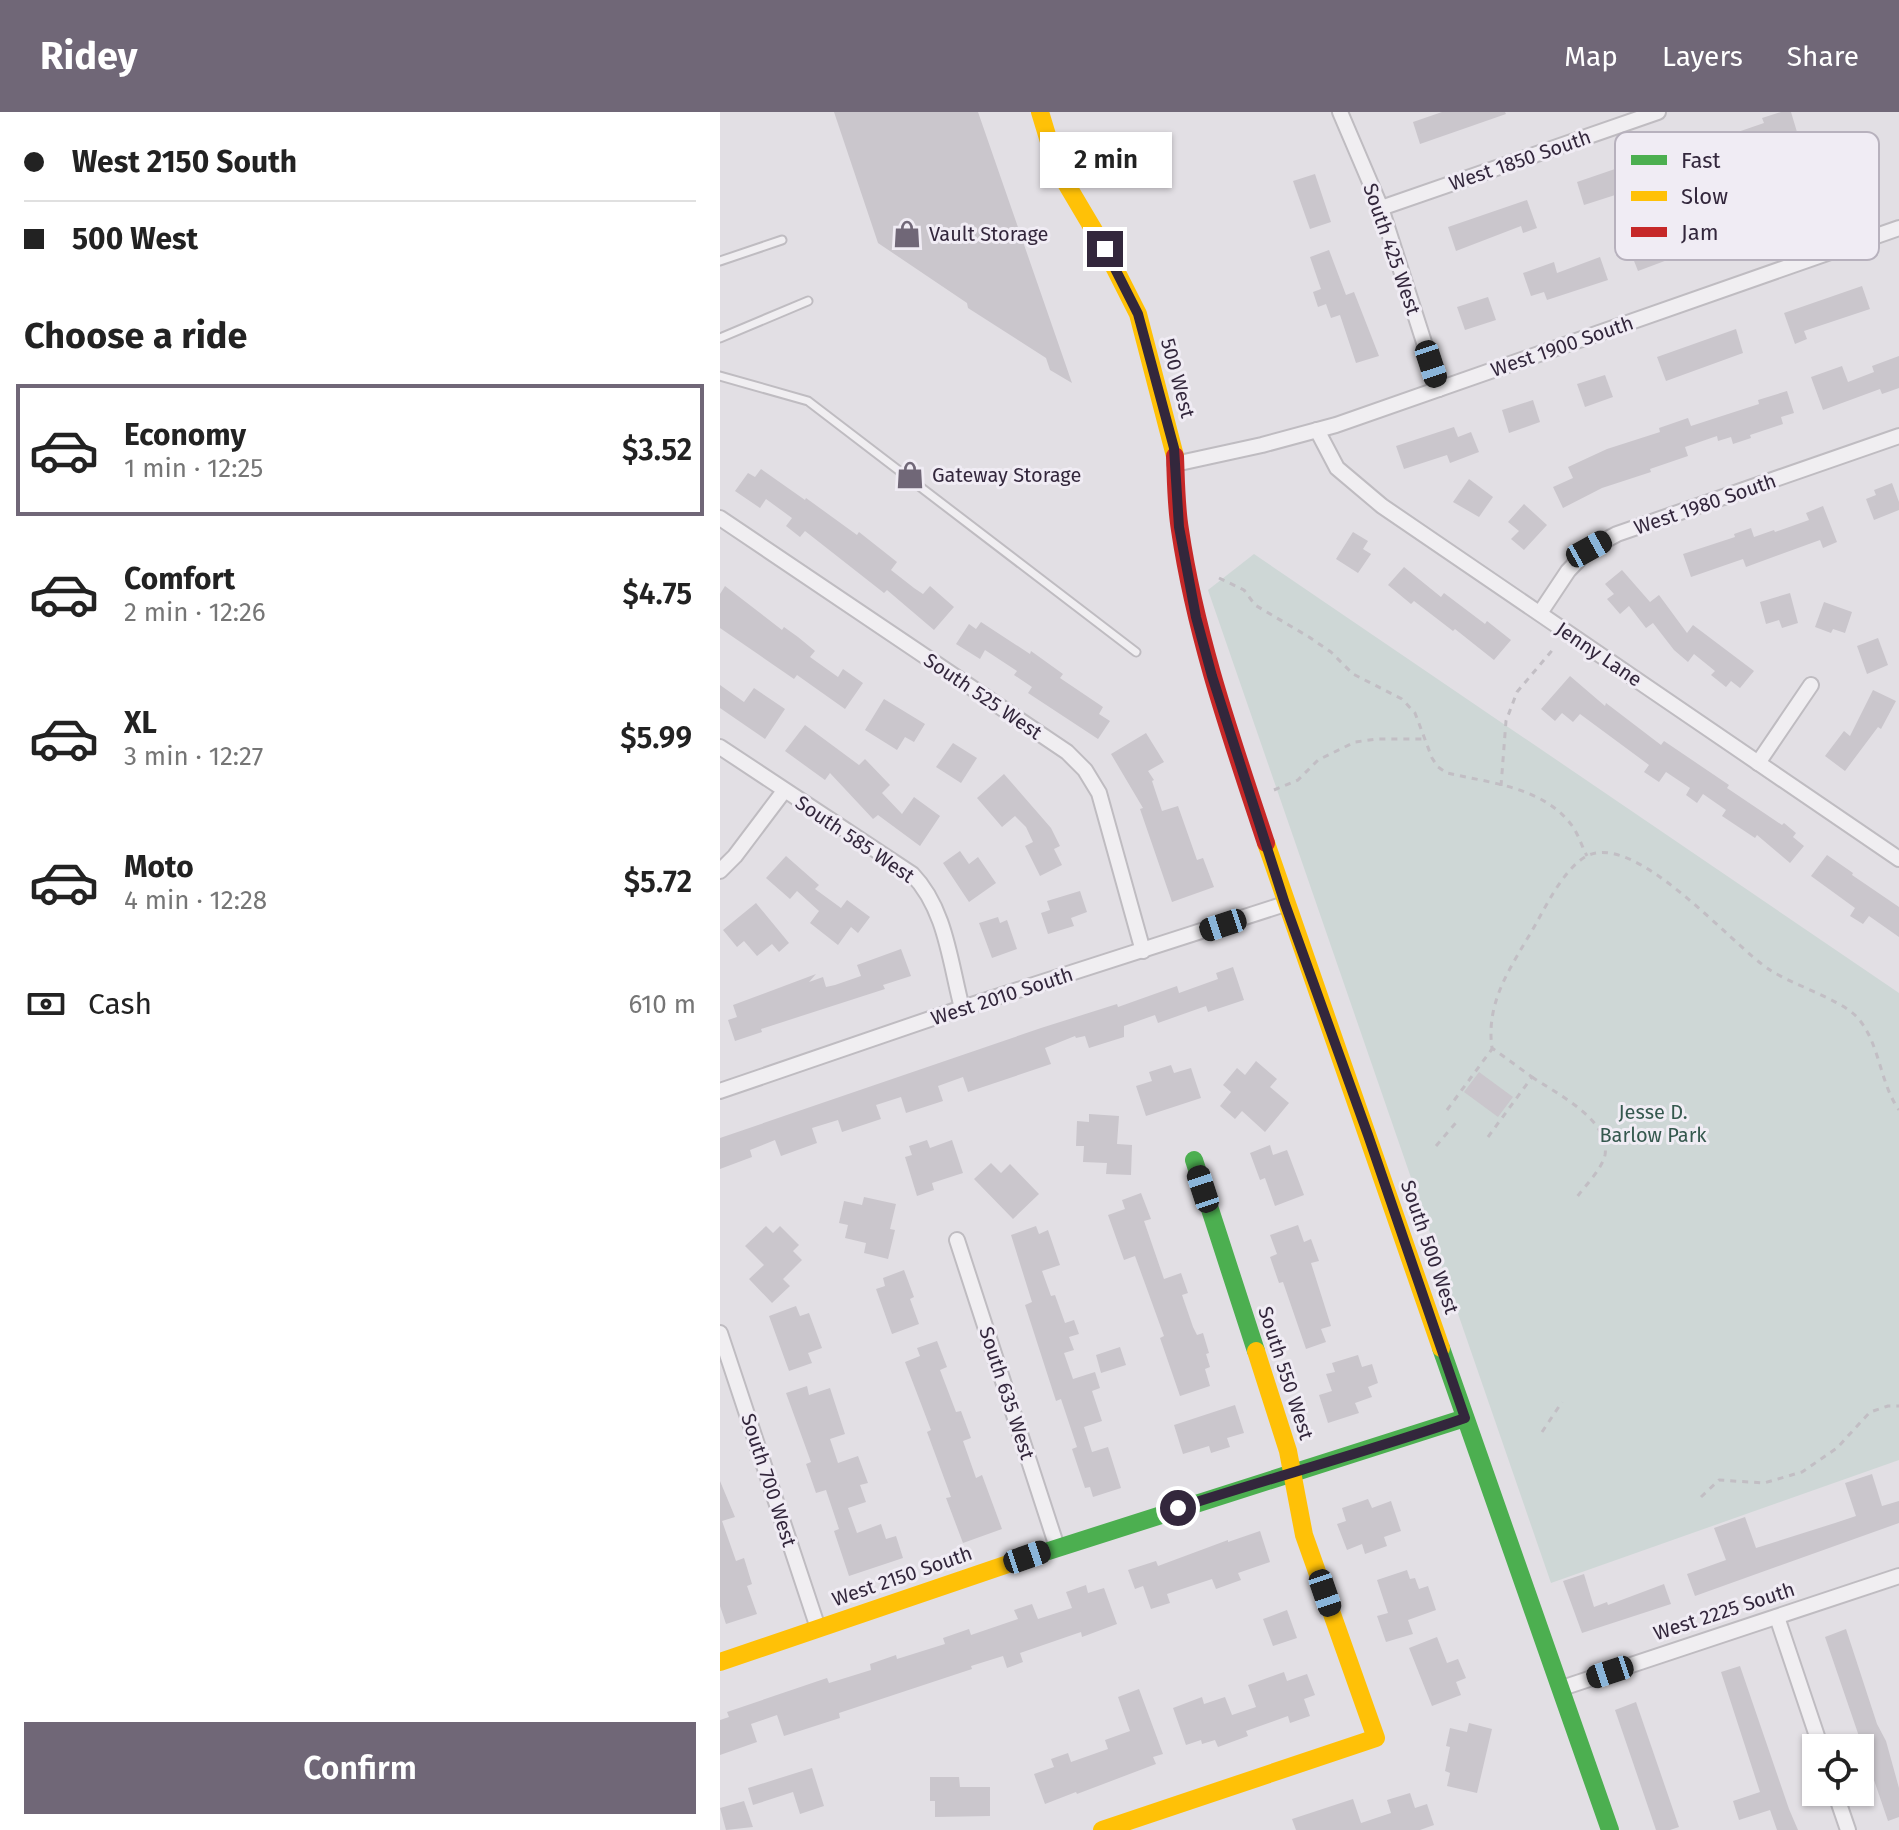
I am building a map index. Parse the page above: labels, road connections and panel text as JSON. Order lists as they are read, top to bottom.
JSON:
{
  "streets": {
    "street": [
      "West 1850 South",
      "South 425 West",
      "West 1900 South",
      "500 West",
      "West 1980 South",
      "Jenny Lane",
      "South 525 West",
      "South 585 West",
      "West 2010 South",
      "South 500 West",
      "South 550 West",
      "South 635 West",
      "South 700 West",
      "West 2150 South",
      "West 2225 South"
    ]
  },
  "crossings": [
    ["West 1850 South", "South 425 West"],
    ["South 425 West", "West 1900 South"],
    ["West 1900 South", "500 West"],
    ["West 1900 South", "Jenny Lane"],
    ["500 West", "South 500 West"],
    ["West 1980 South", "Jenny Lane"],
    ["South 525 West", "West 2010 South"],
    ["South 585 West", "West 2010 South"],
    ["West 2010 South", "South 500 West"],
    ["South 500 West", "West 2150 South"],
    ["South 500 West", "West 2225 South"],
    ["South 550 West", "West 2150 South"],
    ["South 635 West", "West 2150 South"],
    ["South 700 West", "West 2150 South"]
  ],
  "parks": ["Jesse D. Barlow Park"],
  "places": {
    "shop": ["Vault Storage", "Gateway Storage"]
  },
  "legend": ["Fast", "Slow", "Jam"],
  "page": {
    "header": "Ridey",
    "nav": ["Map", "Layers", "Share"],
    "banner": ["West 2150 South", "500 West"],
    "bubble": "2 min",
    "heading": "Choose a ride",
    "list": [
      {
        "name": "Economy",
        "note": "1 min · 12:25",
        "value": "$3.52"
      },
      {
        "name": "Comfort",
        "note": "2 min · 12:26",
        "value": "$4.75"
      },
      {
        "name": "XL",
        "note": "3 min · 12:27",
        "value": "$5.99"
      },
      {
        "name": "Moto",
        "note": "4 min · 12:28",
        "value": "$5.72"
      }
    ],
    "pay": ["Cash", "610 m"],
    "buttons": "Confirm"
  }
}
